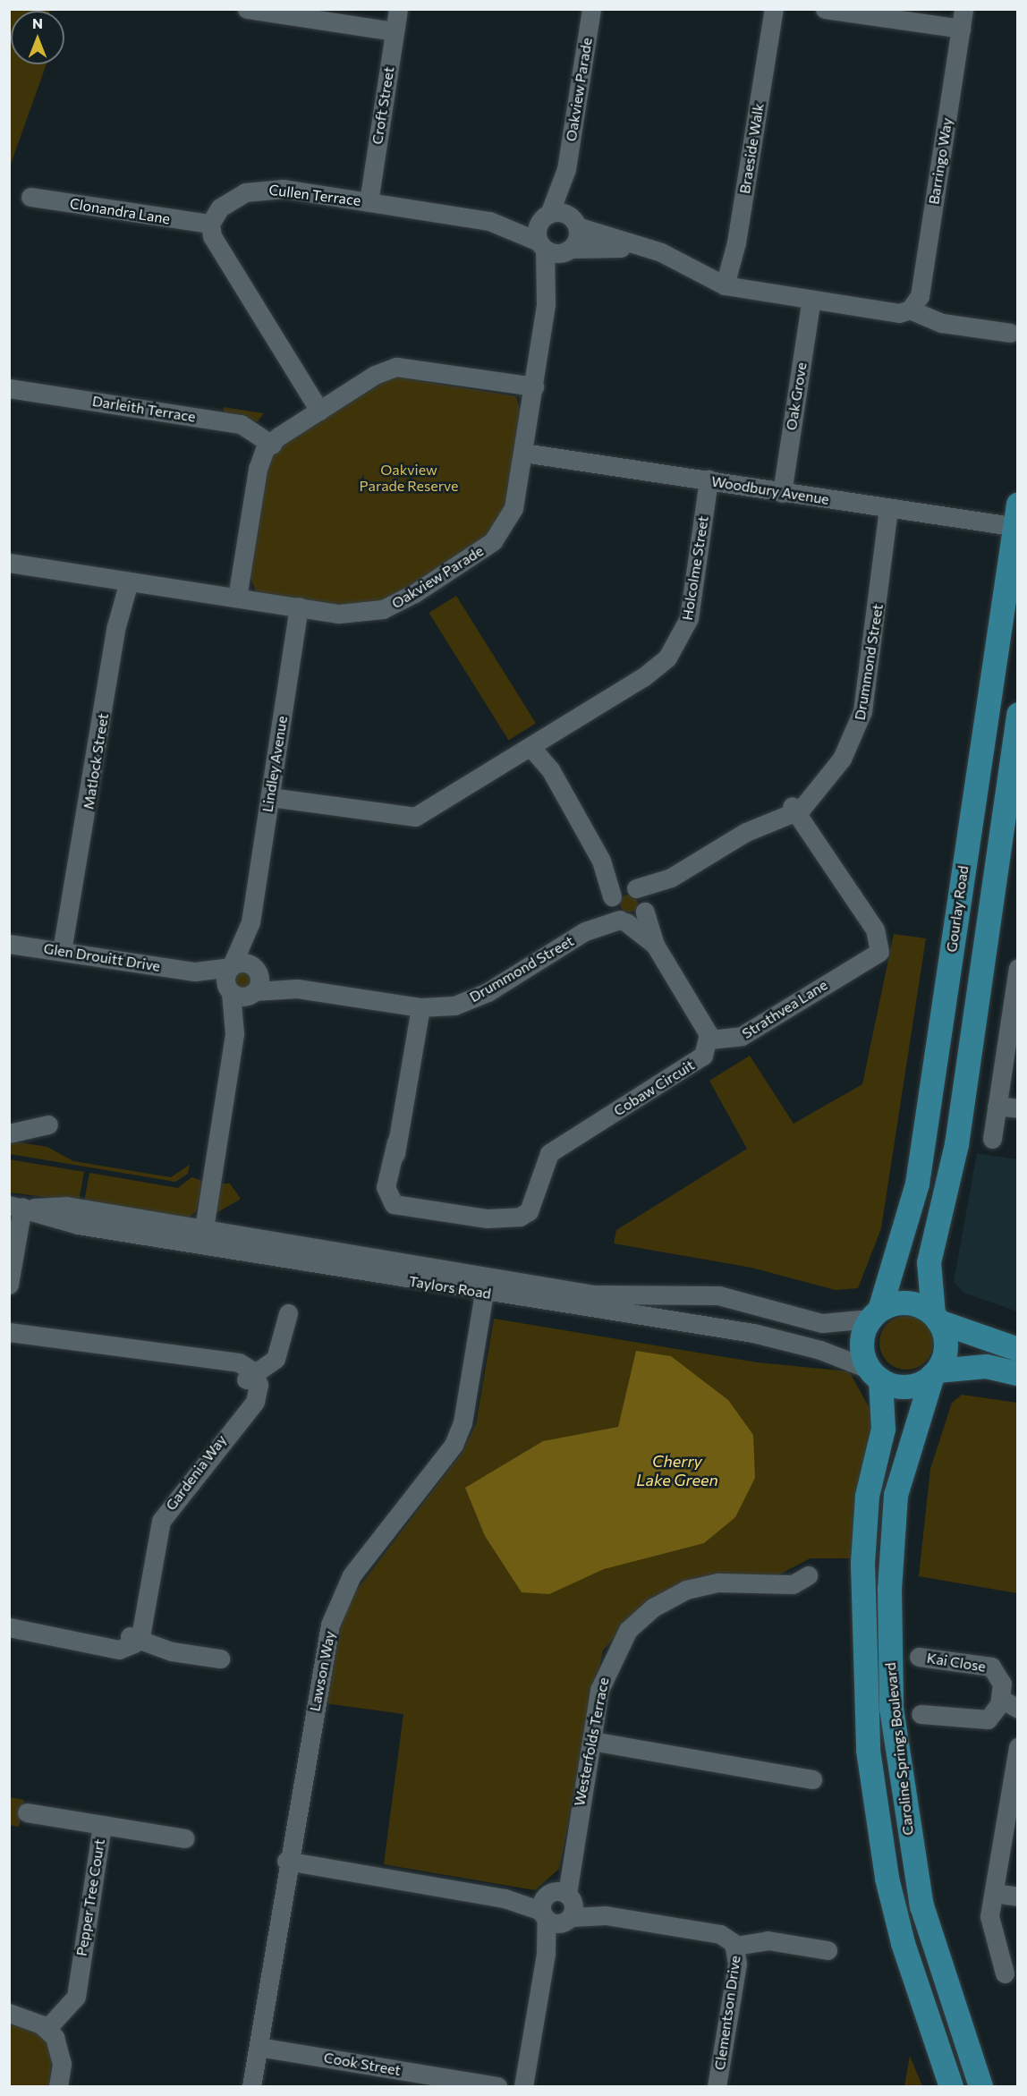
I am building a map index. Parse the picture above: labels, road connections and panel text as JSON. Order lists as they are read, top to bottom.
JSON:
{
  "streets": {
    "main road": ["Gourlay Road", "Caroline Springs Boulevard"],
    "street": [
      "Oakview Parade",
      "Croft Street",
      "Braeside Walk",
      "Barringo Way",
      "Cullen Terrace",
      "Clonandra Lane",
      "Oak Grove",
      "Darleith Terrace",
      "Woodbury Avenue",
      "Holcolme Street",
      "Drummond Street",
      "Matlock Street",
      "Lindley Avenue",
      "Glen Drouitt Drive",
      "Strathvea Lane",
      "Cobaw Circuit",
      "Taylors Road",
      "Gardenia Way",
      "Kai Close",
      "Lawson Way",
      "Westerfolds Terrace",
      "Pepper Tree Court",
      "Clementson Drive",
      "Cook Street"
    ]
  },
  "crossings": [
    ["Oakview Parade", "Cullen Terrace"],
    ["Oakview Parade", "Woodbury Avenue"],
    ["Oakview Parade", "Matlock Street"],
    ["Oakview Parade", "Lindley Avenue"],
    ["Croft Street", "Cullen Terrace"],
    ["Cullen Terrace", "Clonandra Lane"],
    ["Oak Grove", "Woodbury Avenue"],
    ["Woodbury Avenue", "Holcolme Street"],
    ["Woodbury Avenue", "Drummond Street"],
    ["Woodbury Avenue", "Gourlay Road"],
    ["Drummond Street", "Lindley Avenue"],
    ["Drummond Street", "Glen Drouitt Drive"],
    ["Drummond Street", "Strathvea Lane"],
    ["Drummond Street", "Cobaw Circuit"],
    ["Matlock Street", "Glen Drouitt Drive"],
    ["Lindley Avenue", "Glen Drouitt Drive"],
    ["Lindley Avenue", "Taylors Road"],
    ["Gourlay Road", "Taylors Road"],
    ["Gourlay Road", "Caroline Springs Boulevard"],
    ["Strathvea Lane", "Cobaw Circuit"],
    ["Taylors Road", "Lawson Way"],
    ["Taylors Road", "Caroline Springs Boulevard"],
    ["Lawson Way", "Clementson Drive"],
    ["Lawson Way", "Cook Street"],
    ["Westerfolds Terrace", "Clementson Drive"]
  ],
  "water": ["Cherry Lake Green"],
  "parks": ["Oakview Parade Reserve"],
  "north": "top"
}
